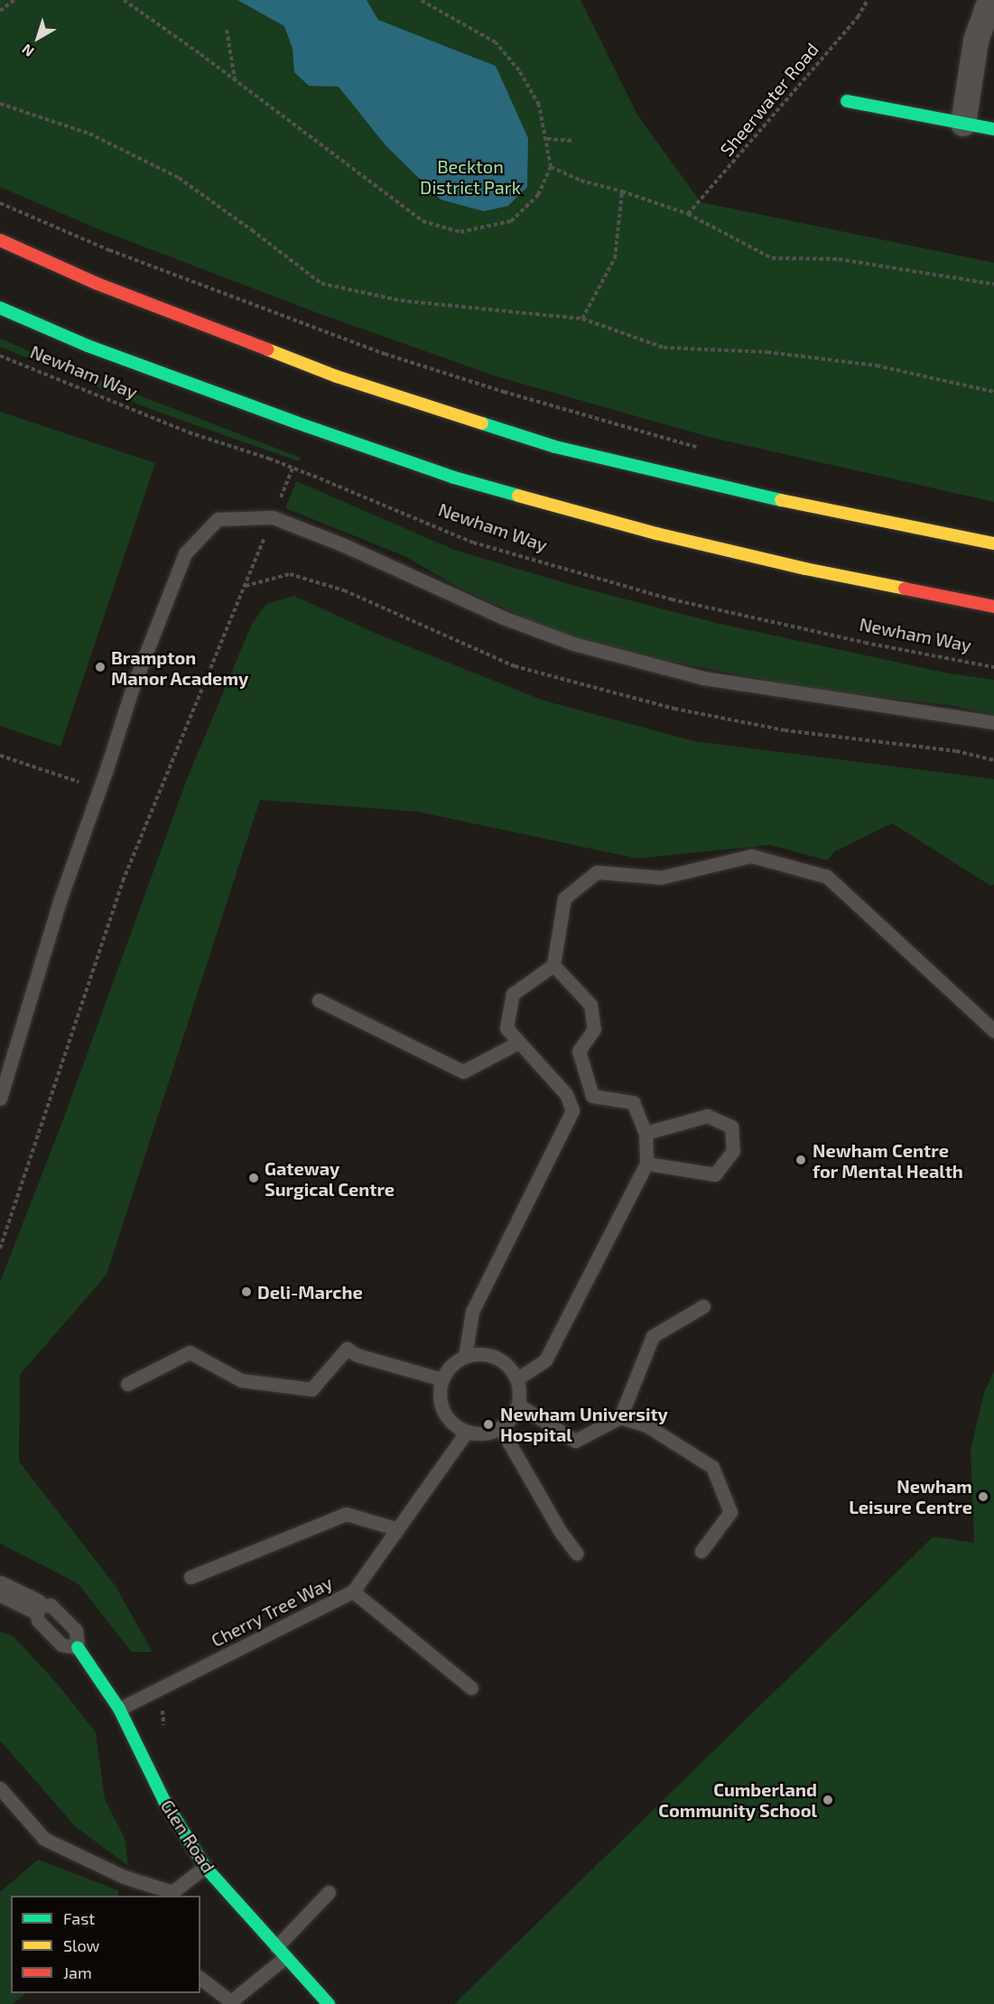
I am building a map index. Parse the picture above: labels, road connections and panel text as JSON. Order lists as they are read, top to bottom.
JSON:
{
  "streets": {
    "main road": ["Newham Way", "Glen Road"],
    "lane": ["Cherry Tree Way"],
    "path": ["Sheerwater Road"]
  },
  "crossings": [
    ["Cherry Tree Way", "Glen Road"]
  ],
  "parks": ["Beckton District Park"],
  "places": [
    "Brampton Manor Academy",
    "Newham Centre for Mental Health",
    "Gateway Surgical Centre",
    "Deli-Marche",
    "Newham University Hospital",
    "Newham Leisure Centre",
    "Cumberland Community School"
  ],
  "legend": ["Fast", "Slow", "Jam"],
  "north": "bottom left"
}
